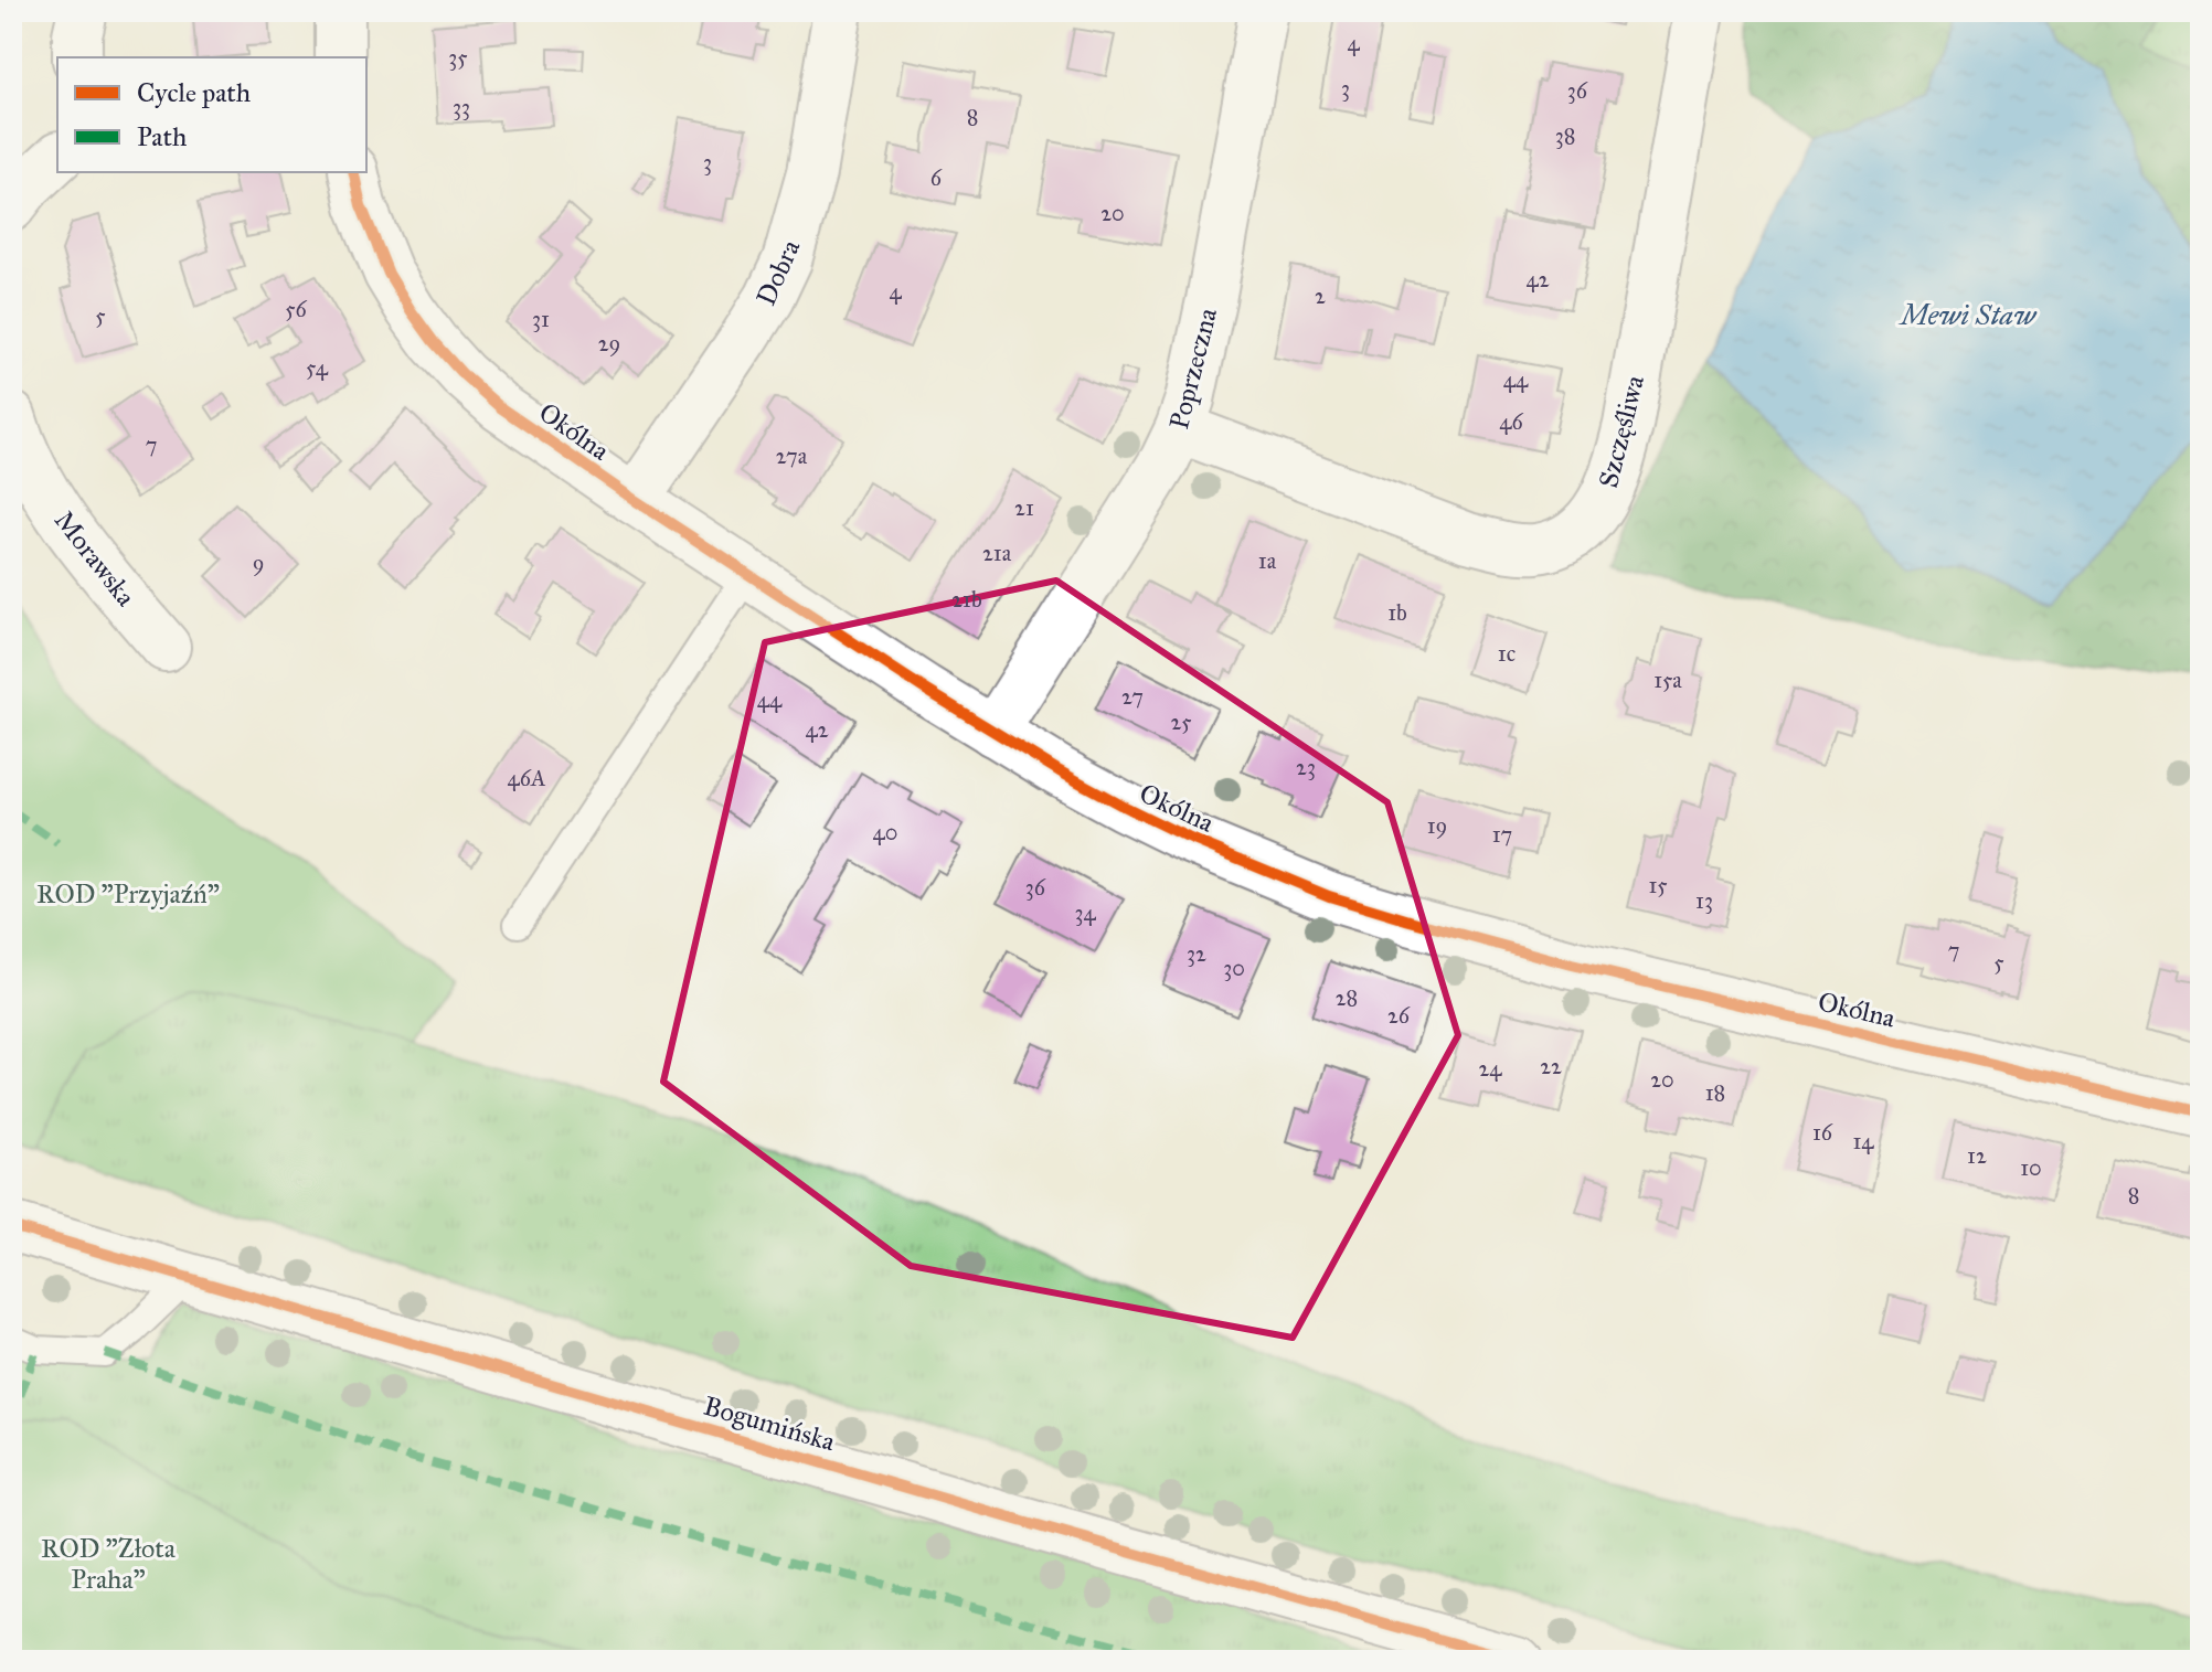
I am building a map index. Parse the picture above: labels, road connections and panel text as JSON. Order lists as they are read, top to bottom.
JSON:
{
  "streets": {
    "street": [
      "Dobra",
      "Poprzeczna",
      "Okólna",
      "Szczęśliwa",
      "Morawska",
      "Bogumińska"
    ]
  },
  "crossings": [
    ["Dobra", "Okólna"],
    ["Poprzeczna", "Okólna"],
    ["Poprzeczna", "Szczęśliwa"]
  ],
  "water": ["Mewi Staw"],
  "parks": ["ROD \"Przyjaźń\"", "ROD \"Złota Praha\""],
  "house_numbers": [
    "4",
    "35",
    "3",
    "36",
    "33",
    "8",
    "38",
    "3",
    "6",
    "20",
    "42",
    "4",
    "2",
    "56",
    "5",
    "31",
    "29",
    "54",
    "44",
    "46",
    "7",
    "27a",
    "21",
    "21a",
    "1a",
    "9",
    "21b",
    "1b",
    "1c",
    "15a",
    "27",
    "44",
    "25",
    "42",
    "23",
    "46A",
    "19",
    "40",
    "17",
    "15",
    "36",
    "13",
    "34",
    "7",
    "32",
    "5",
    "30",
    "28",
    "26",
    "22",
    "24",
    "20",
    "18",
    "16",
    "14",
    "12",
    "10",
    "8"
  ],
  "legend": ["Cycle path", "Path"]
}
